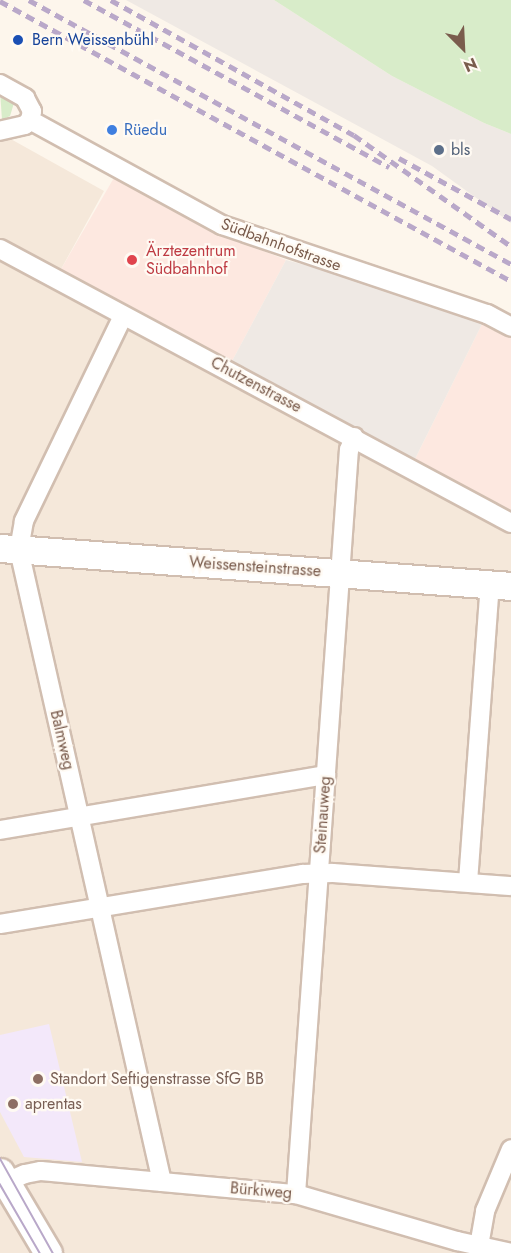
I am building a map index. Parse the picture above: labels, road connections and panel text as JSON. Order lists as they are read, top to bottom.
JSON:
{
  "streets": {
    "main road": ["Weissensteinstrasse"],
    "street": [
      "Südbahnhofstrasse",
      "Chutzenstrasse",
      "Balmweg",
      "Steinauweg",
      "Bürkiweg"
    ]
  },
  "crossings": [
    ["Chutzenstrasse", "Balmweg"],
    ["Chutzenstrasse", "Steinauweg"],
    ["Weissensteinstrasse", "Balmweg"],
    ["Weissensteinstrasse", "Steinauweg"],
    ["Balmweg", "Bürkiweg"],
    ["Steinauweg", "Bürkiweg"]
  ],
  "places": [
    "Bern Weissenbühl",
    "Rüedu",
    "bls",
    "Ärztezentrum Südbahnhof",
    "Standort Seftigenstrasse SfG BB",
    "aprentas"
  ],
  "north": "bottom right"
}
